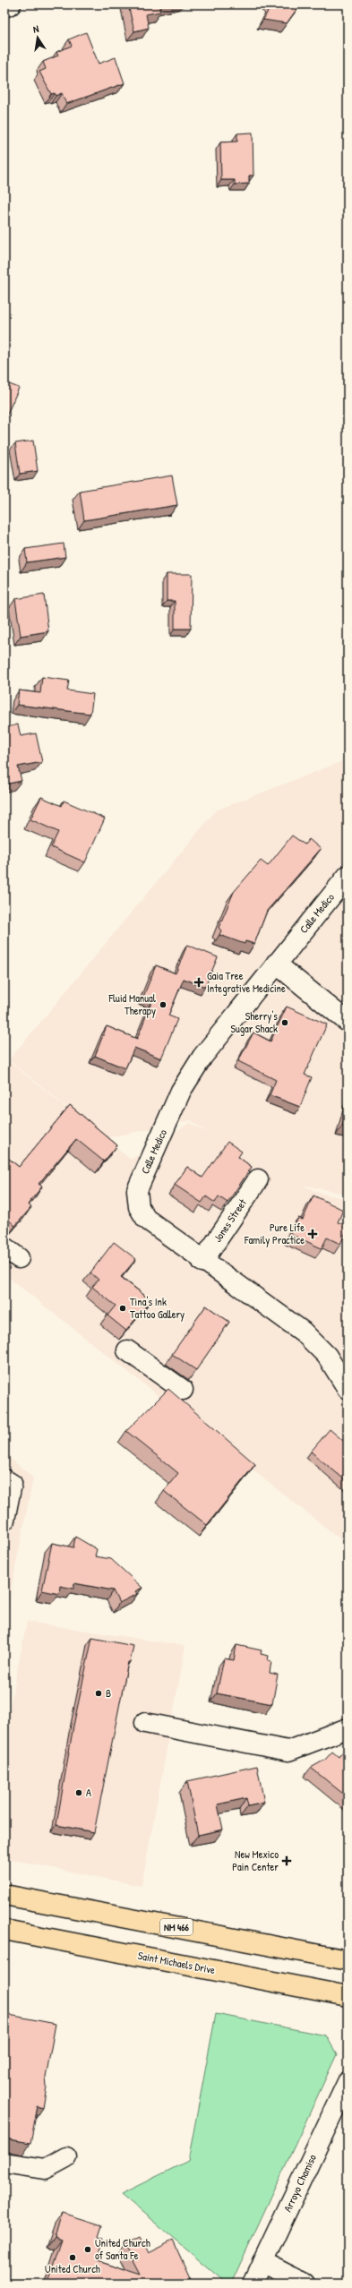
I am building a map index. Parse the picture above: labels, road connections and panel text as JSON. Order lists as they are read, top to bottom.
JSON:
{
  "streets": {
    "main road": ["NM 466", "Saint Michaels Drive"],
    "street": ["Calle Medico", "Jones Street", "Arroyo Chamiso"]
  },
  "crossings": [
    ["Calle Medico", "Jones Street"]
  ],
  "places": {
    "health": ["Gaia Tree Integrative Medicine", "Pure Life Family Practice", "New Mexico Pain Center"],
    "other": [
      "Fluid Manual Therapy",
      "Sherry's Sugar Shack",
      "Tina's Ink Tattoo Gallery",
      "B",
      "A",
      "United Church of Santa Fe",
      "United Church"
    ]
  },
  "north": "top"
}
